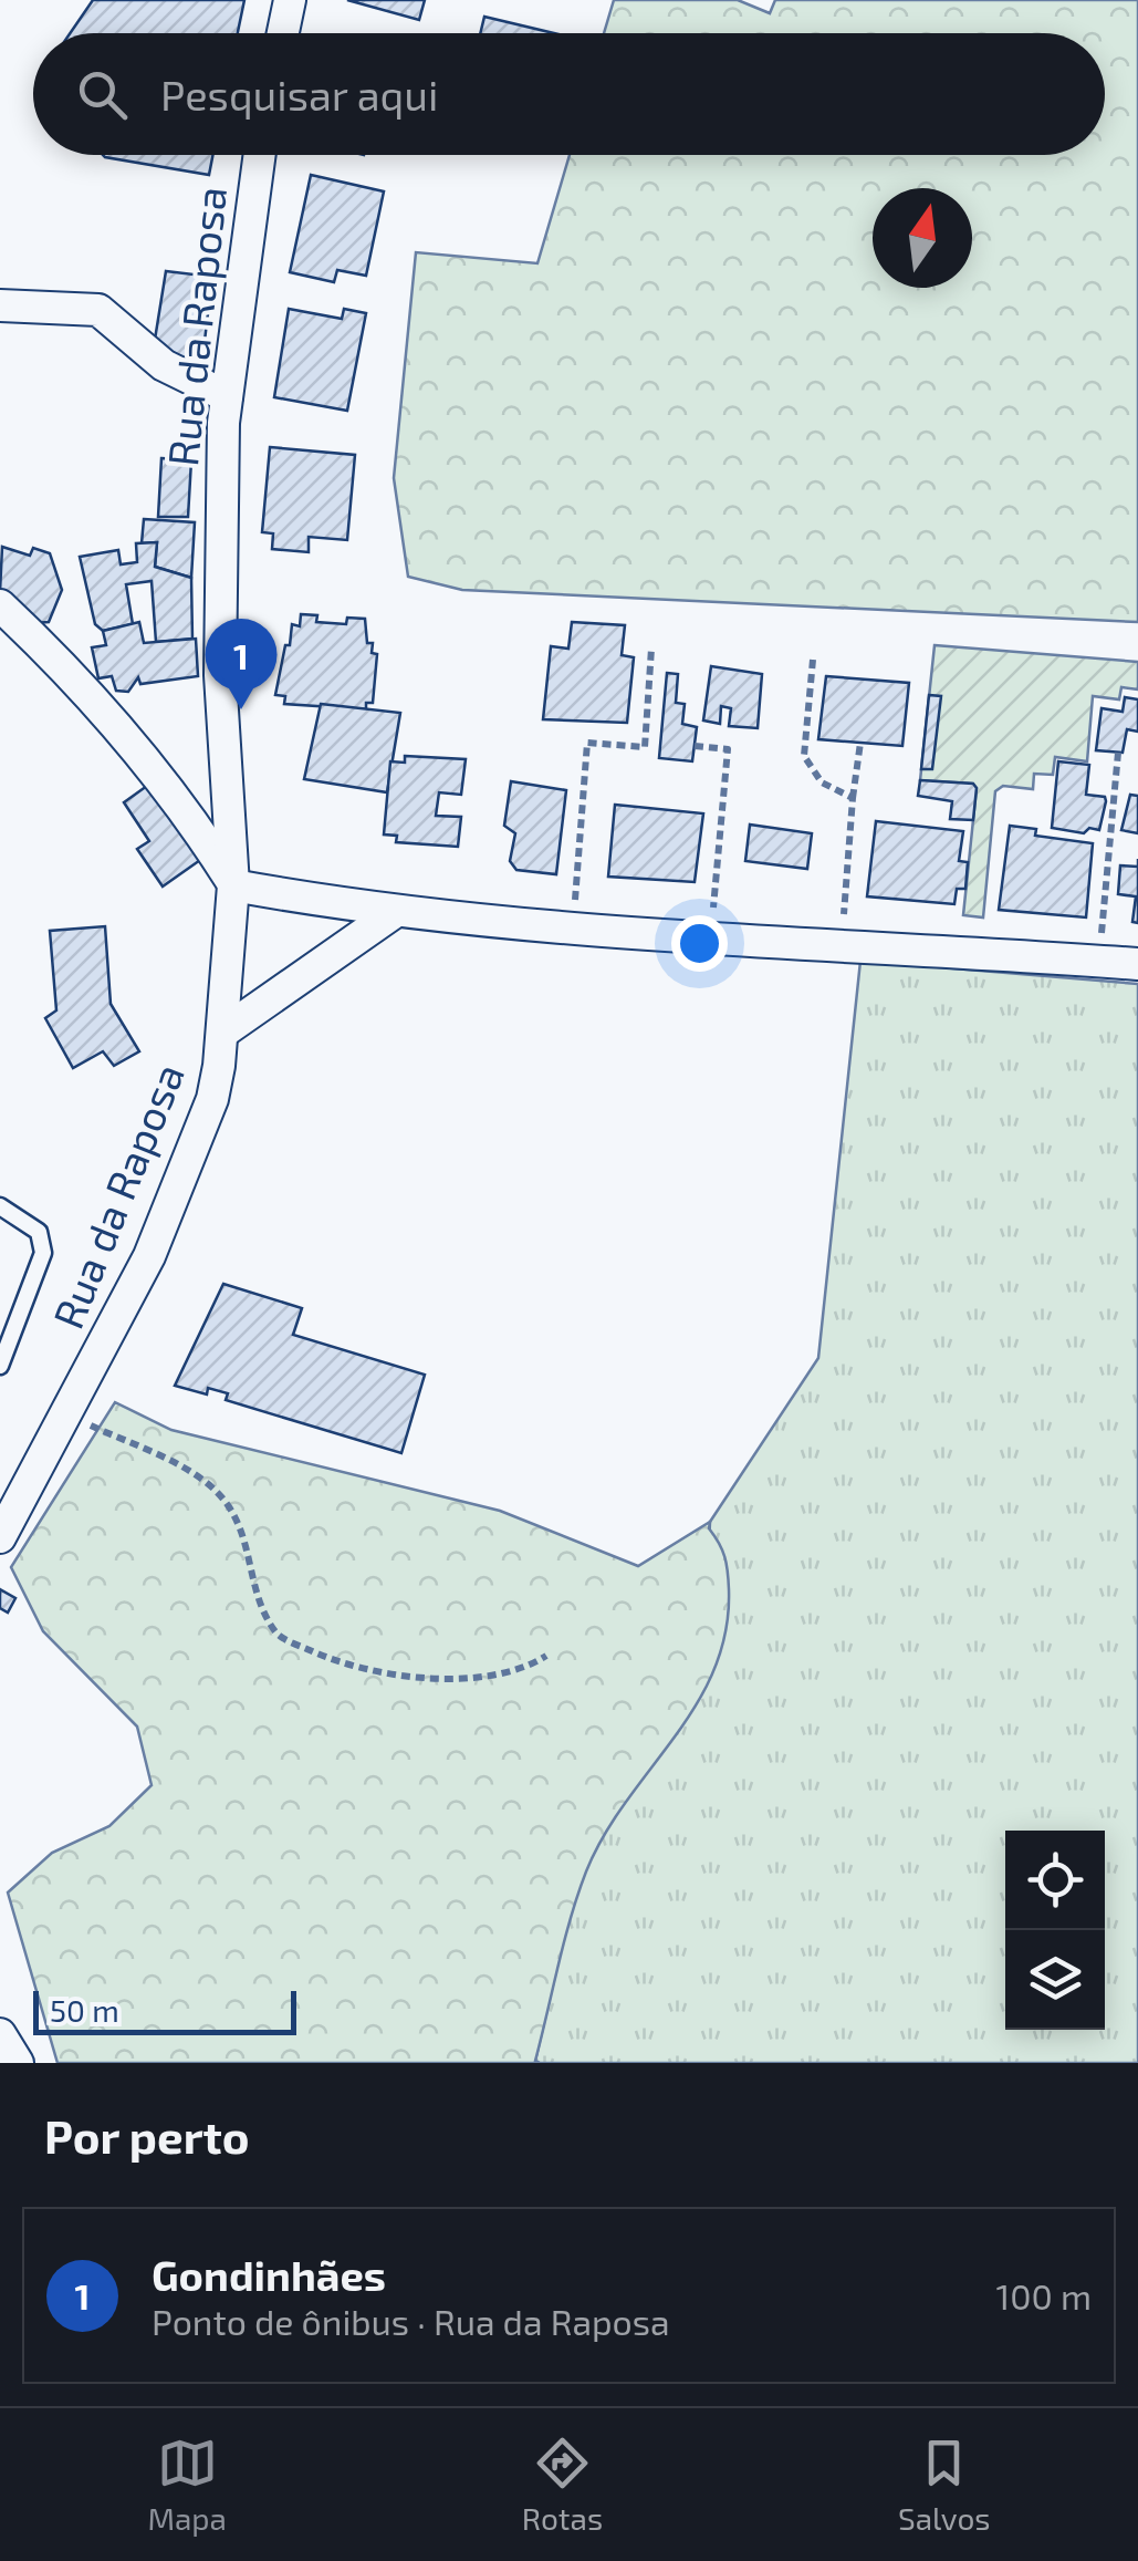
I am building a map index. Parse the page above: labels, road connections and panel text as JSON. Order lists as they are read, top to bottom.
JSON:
{
  "streets": {
    "street": ["Rua da Raposa"]
  },
  "scale_bar": "50 m",
  "north": "top",
  "page": {
    "search": "Pesquisar aqui",
    "pins": "1",
    "scale": "50 m",
    "heading": "Por perto",
    "list": [
      {
        "mark": "1",
        "name": "Gondinhães",
        "note": "Ponto de ônibus · Rua da Raposa",
        "value": "100 m"
      }
    ],
    "nav": ["Mapa", "Rotas", "Salvos"]
  }
}
